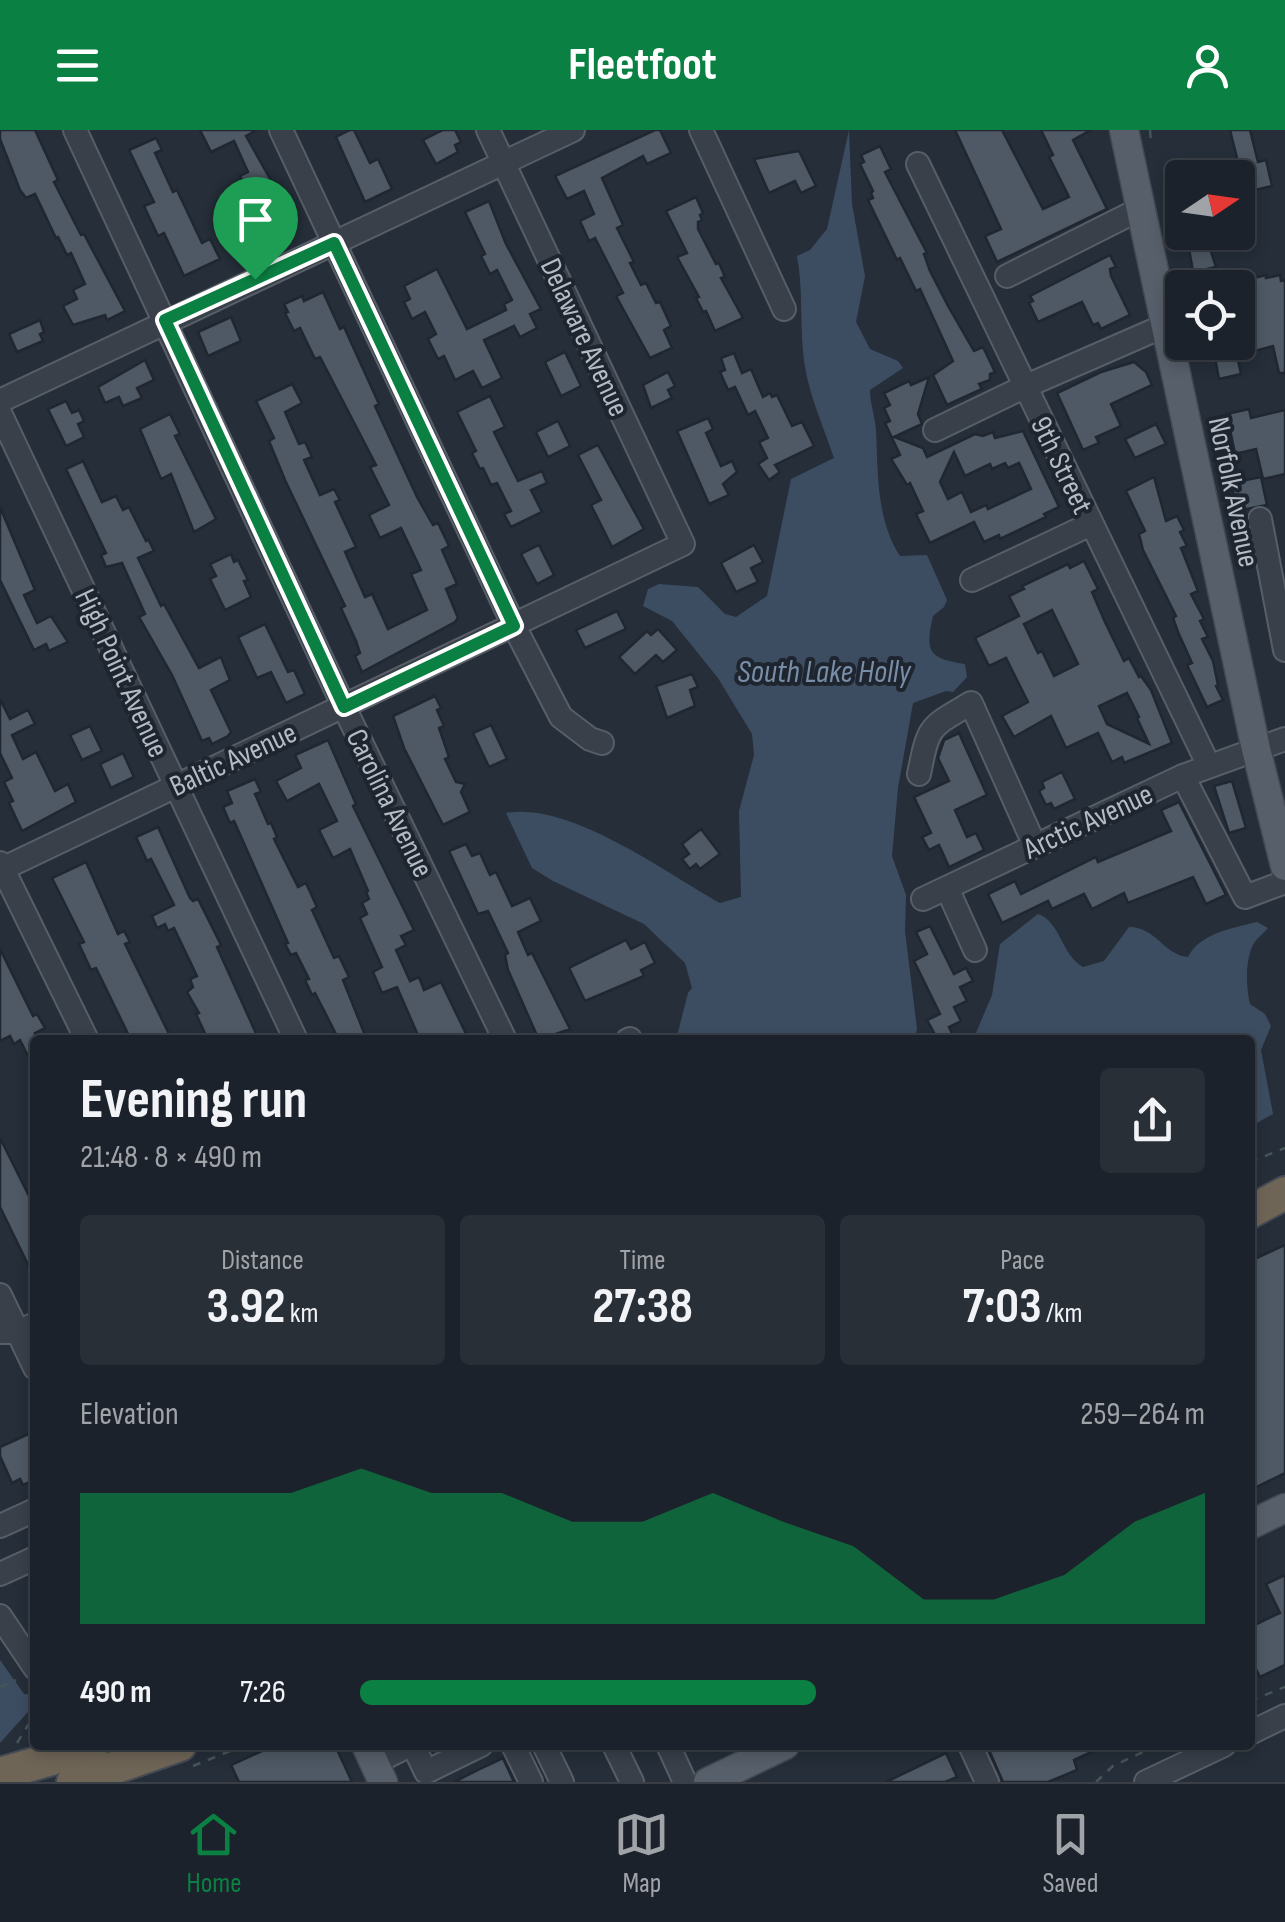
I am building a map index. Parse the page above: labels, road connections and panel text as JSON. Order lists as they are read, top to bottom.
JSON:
{
  "streets": {
    "main road": ["Norfolk Avenue"],
    "street": [
      "Delaware Avenue",
      "9th Street",
      "High Point Avenue",
      "Baltic Avenue",
      "Carolina Avenue",
      "Arctic Avenue"
    ]
  },
  "crossings": [
    ["Delaware Avenue", "Baltic Avenue"],
    ["9th Street", "Arctic Avenue"],
    ["Norfolk Avenue", "Arctic Avenue"],
    ["High Point Avenue", "Baltic Avenue"],
    ["Baltic Avenue", "Carolina Avenue"]
  ],
  "water": ["South Lake Holly"],
  "north": "right",
  "page": {
    "header": "Fleetfoot",
    "heading": ["Evening run", "21:48 · 8 × 490 m"],
    "stats": [
      ["Distance", "3.92 km"],
      ["Time", "27:38"],
      ["Pace", "7:03 /km"]
    ],
    "chart": ["Elevation", "259–264 m"],
    "list": [
      {
        "name": "490 m",
        "note": "7:26"
      }
    ],
    "tabs": ["Home", "Map", "Saved"]
  }
}
